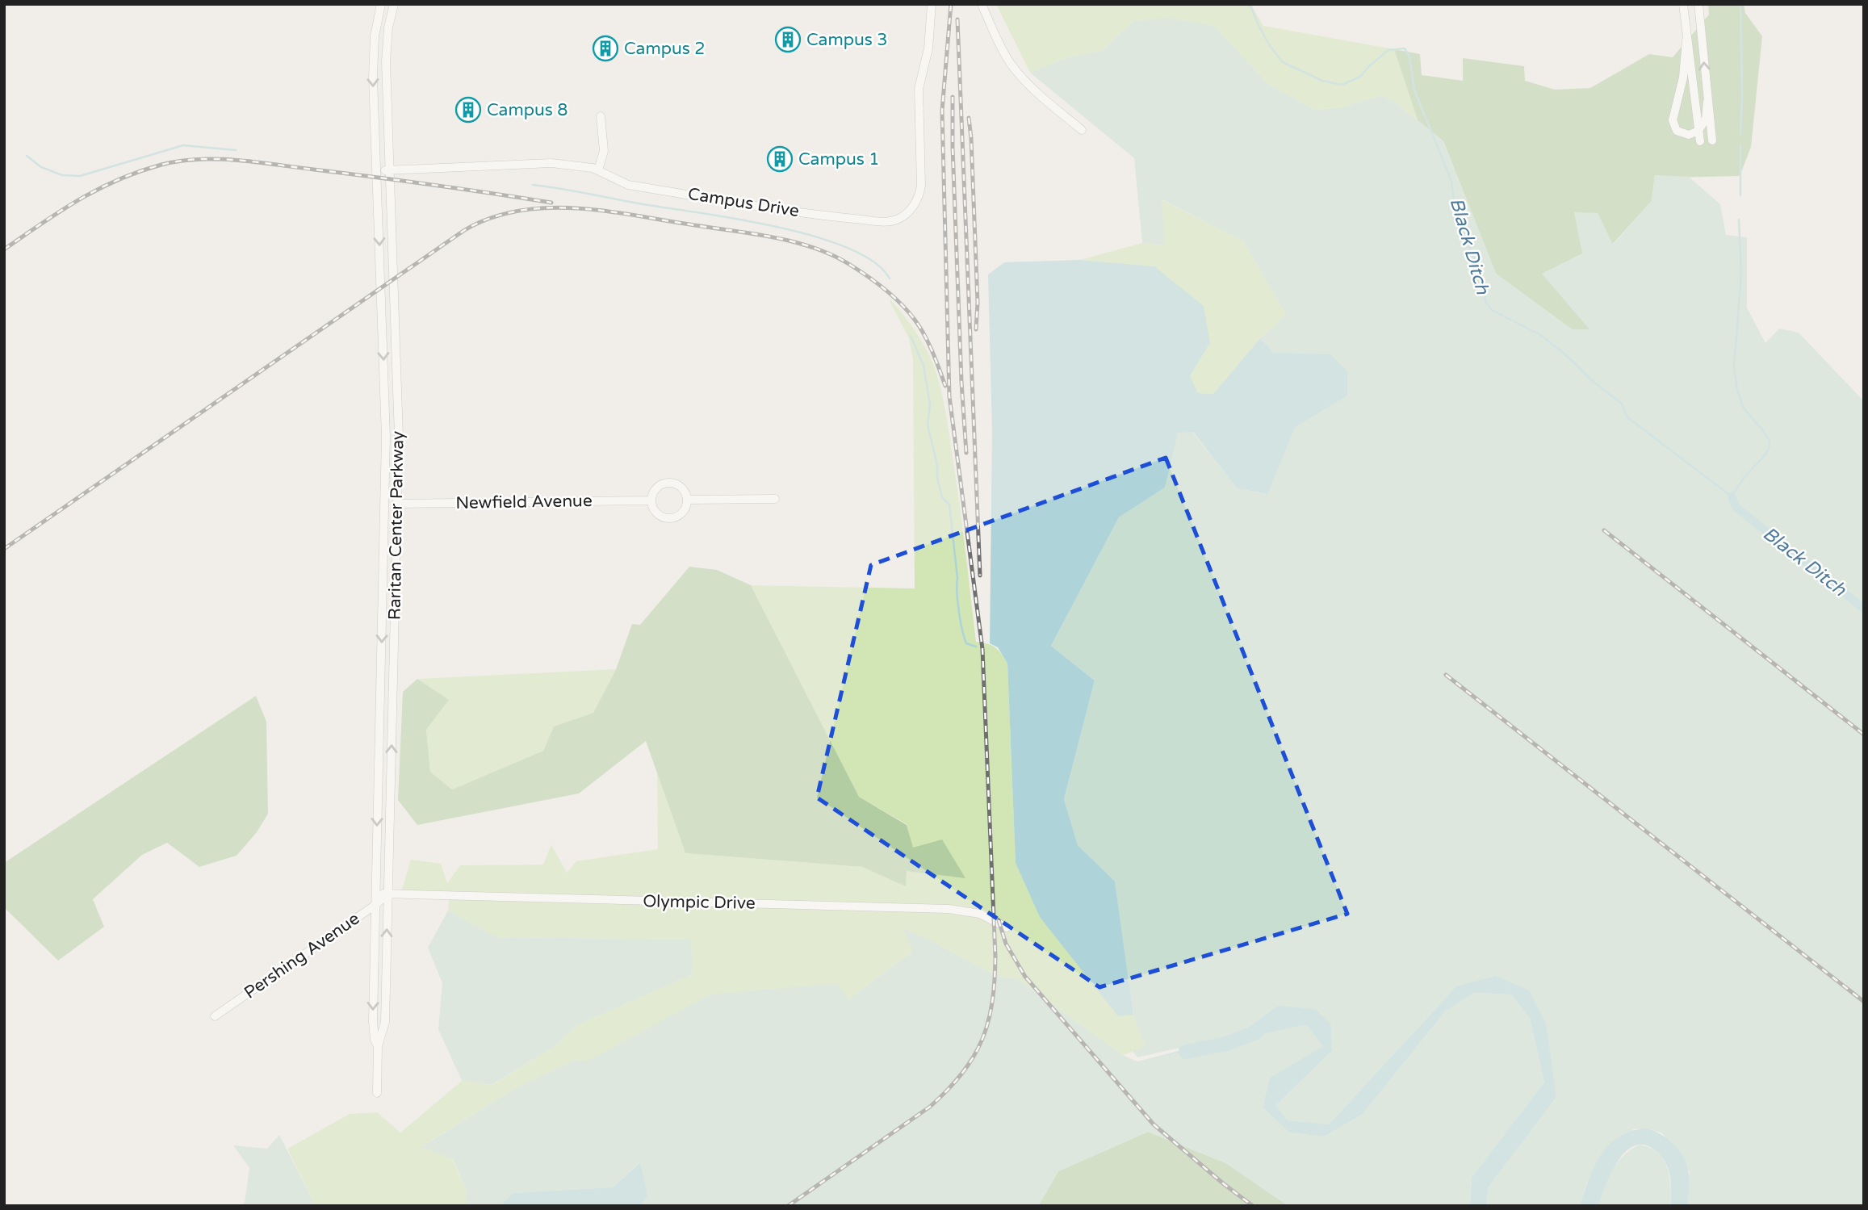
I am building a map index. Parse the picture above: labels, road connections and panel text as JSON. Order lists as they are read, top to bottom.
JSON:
{
  "streets": {
    "street": [
      "Campus Drive",
      "Newfield Avenue",
      "Raritan Center Parkway",
      "Olympic Drive",
      "Pershing Avenue"
    ]
  },
  "crossings": [
    ["Campus Drive", "Raritan Center Parkway"],
    ["Newfield Avenue", "Raritan Center Parkway"],
    ["Raritan Center Parkway", "Olympic Drive"],
    ["Raritan Center Parkway", "Pershing Avenue"],
    ["Olympic Drive", "Pershing Avenue"]
  ],
  "water": ["Black Ditch"],
  "places": {
    "building": [
      "Campus 3",
      "Campus 2",
      "Campus 8",
      "Campus 1"
    ]
  }
}
